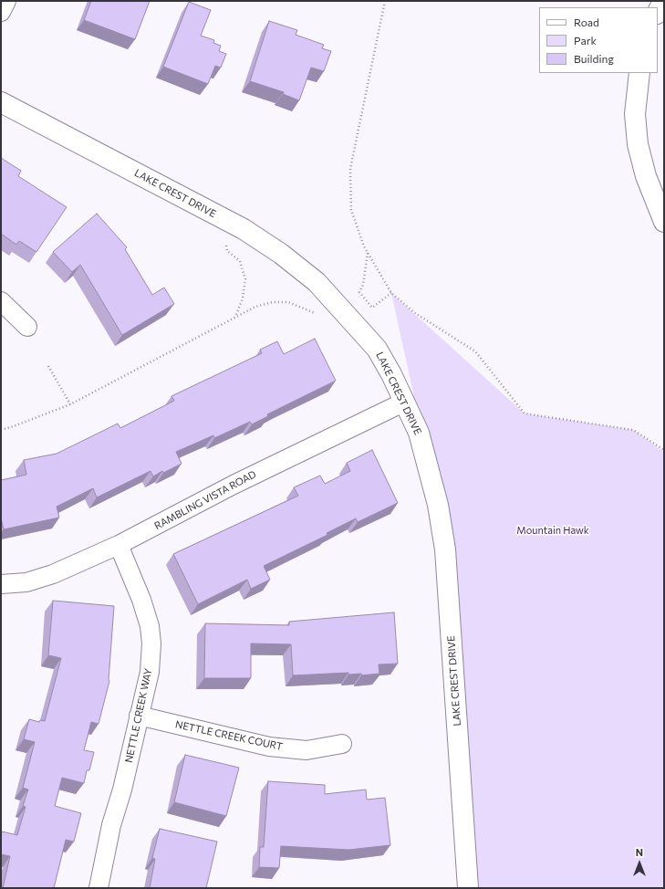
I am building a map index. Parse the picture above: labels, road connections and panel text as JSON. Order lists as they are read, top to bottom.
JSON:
{
  "streets": {
    "main road": ["LAKE CREST DRIVE"],
    "street": ["RAMBLING VISTA ROAD", "NETTLE CREEK WAY", "NETTLE CREEK COURT"]
  },
  "crossings": [
    ["LAKE CREST DRIVE", "RAMBLING VISTA ROAD"],
    ["RAMBLING VISTA ROAD", "NETTLE CREEK WAY"],
    ["NETTLE CREEK WAY", "NETTLE CREEK COURT"]
  ],
  "parks": ["Mountain Hawk"],
  "legend": ["Road", "Park", "Building"],
  "north": "top"
}
